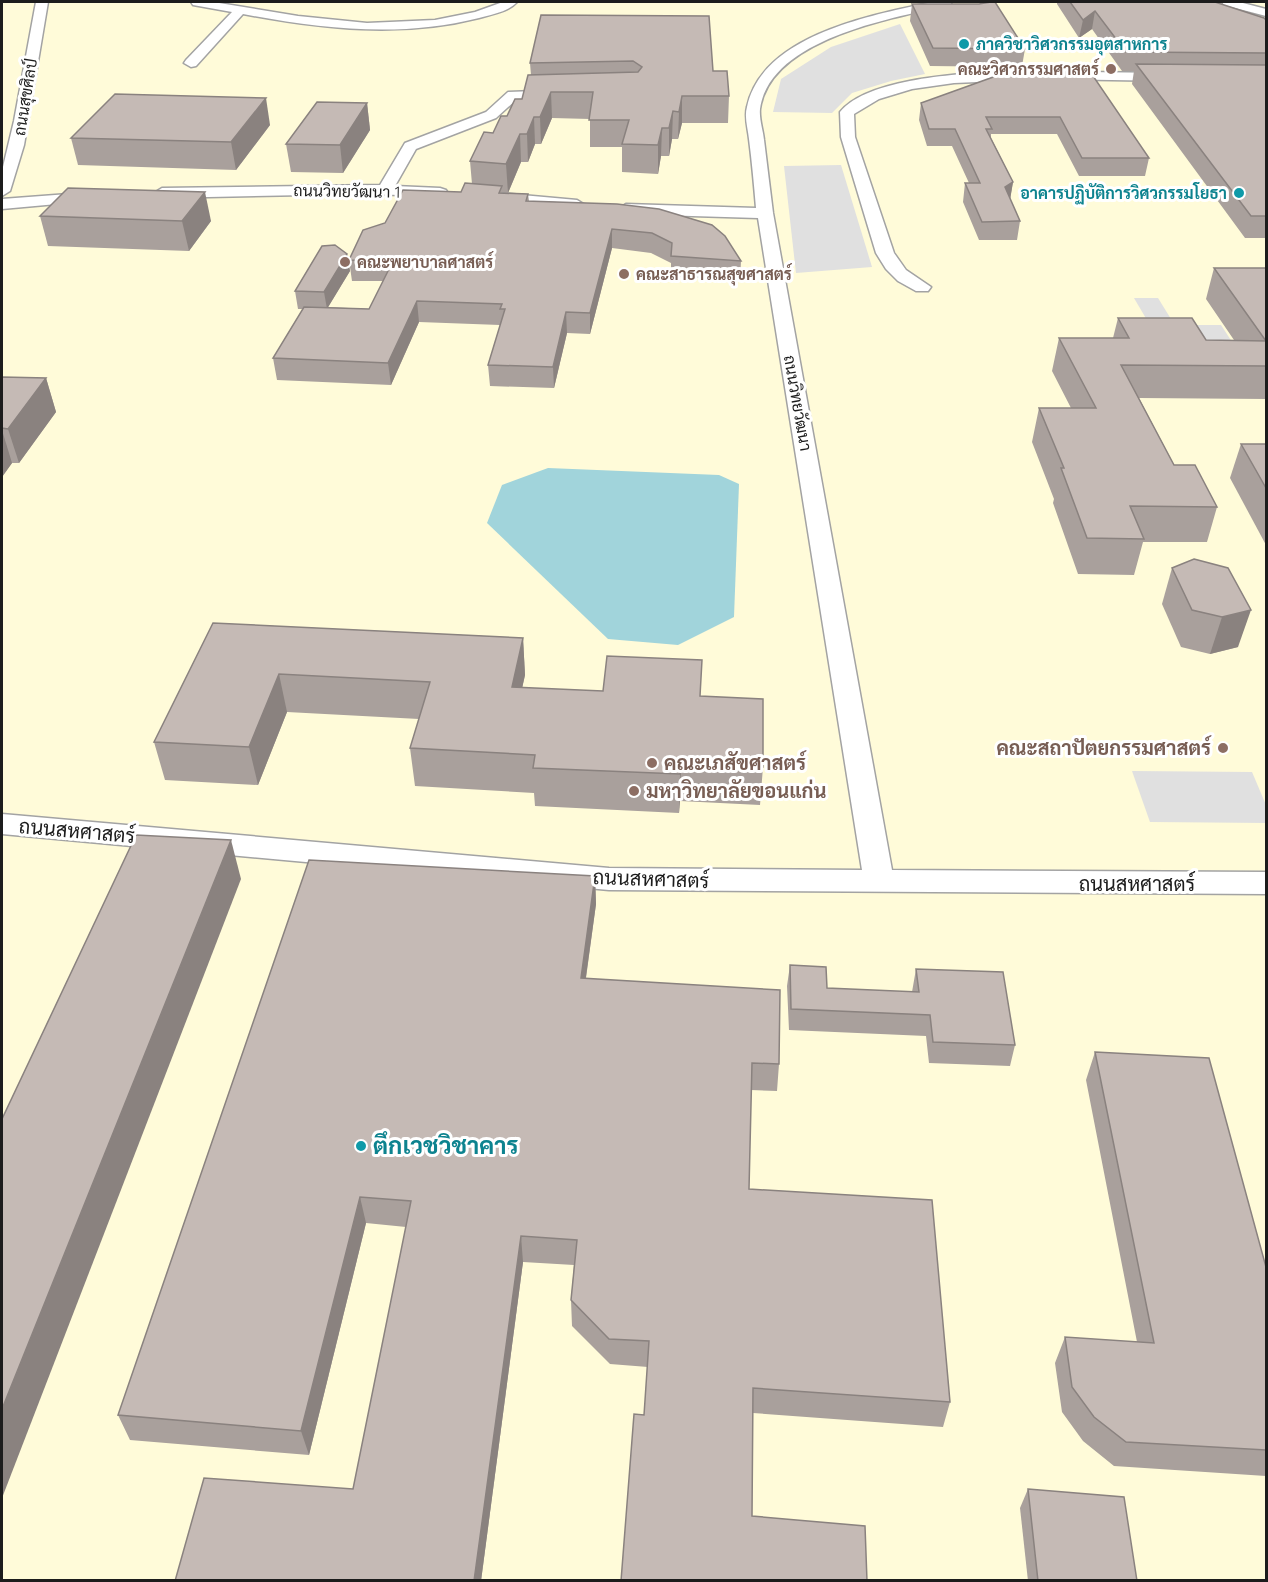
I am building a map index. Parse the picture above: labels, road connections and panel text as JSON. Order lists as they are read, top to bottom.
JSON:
{
  "streets": {
    "street": [
      "ถนนสุขศิลป์",
      "ถนนวิทยวัฒนา 1",
      "ถนนวิทยวัฒนา",
      "ถนนสหศาสตร์"
    ]
  },
  "crossings": [
    ["ถนนวิทยวัฒนา", "ถนนสหศาสตร์"]
  ],
  "places": [
    "ภาควิชาวิศวกรรมอุตสาหการ",
    "คณะวิศวกรรมศาสตร์",
    "อาคารปฏิบัติการวิศวกรรมโยธา",
    "คณะพยาบาลศาสตร์",
    "คณะสาธารณสุขศาสตร์",
    "คณะสถาปัตยกรรมศาสตร์",
    "คณะเภสัขศาสตร์",
    "มหาวิทยาลัยขอนแก่น",
    "ตึกเวชวิชาคาร"
  ]
}
